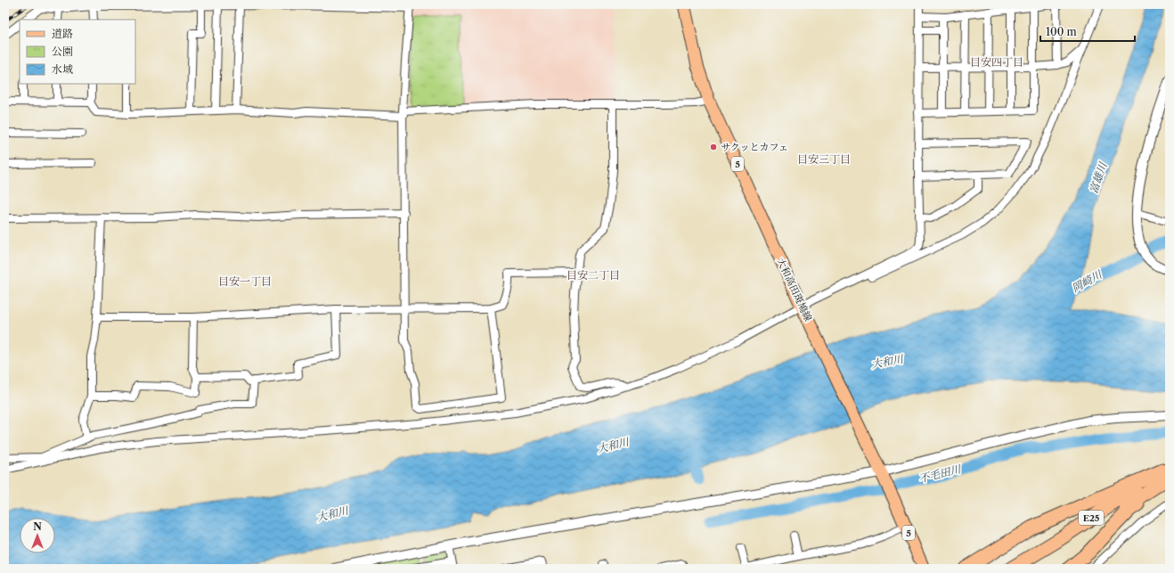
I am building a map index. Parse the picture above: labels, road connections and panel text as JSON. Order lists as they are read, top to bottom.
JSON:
{
  "streets": {
    "highway": ["E25"],
    "main road": ["5", "大和高田斑鳩線"]
  },
  "districts": [
    "目安四丁目",
    "目安三丁目",
    "目安二丁目",
    "目安一丁目"
  ],
  "water": [
    "富雄川",
    "岡崎川",
    "大和川",
    "不毛田川"
  ],
  "places": ["サクッとカフェ"],
  "legend": ["道路", "公園", "水域"],
  "scale_bar": "100 m",
  "north": "top"
}
